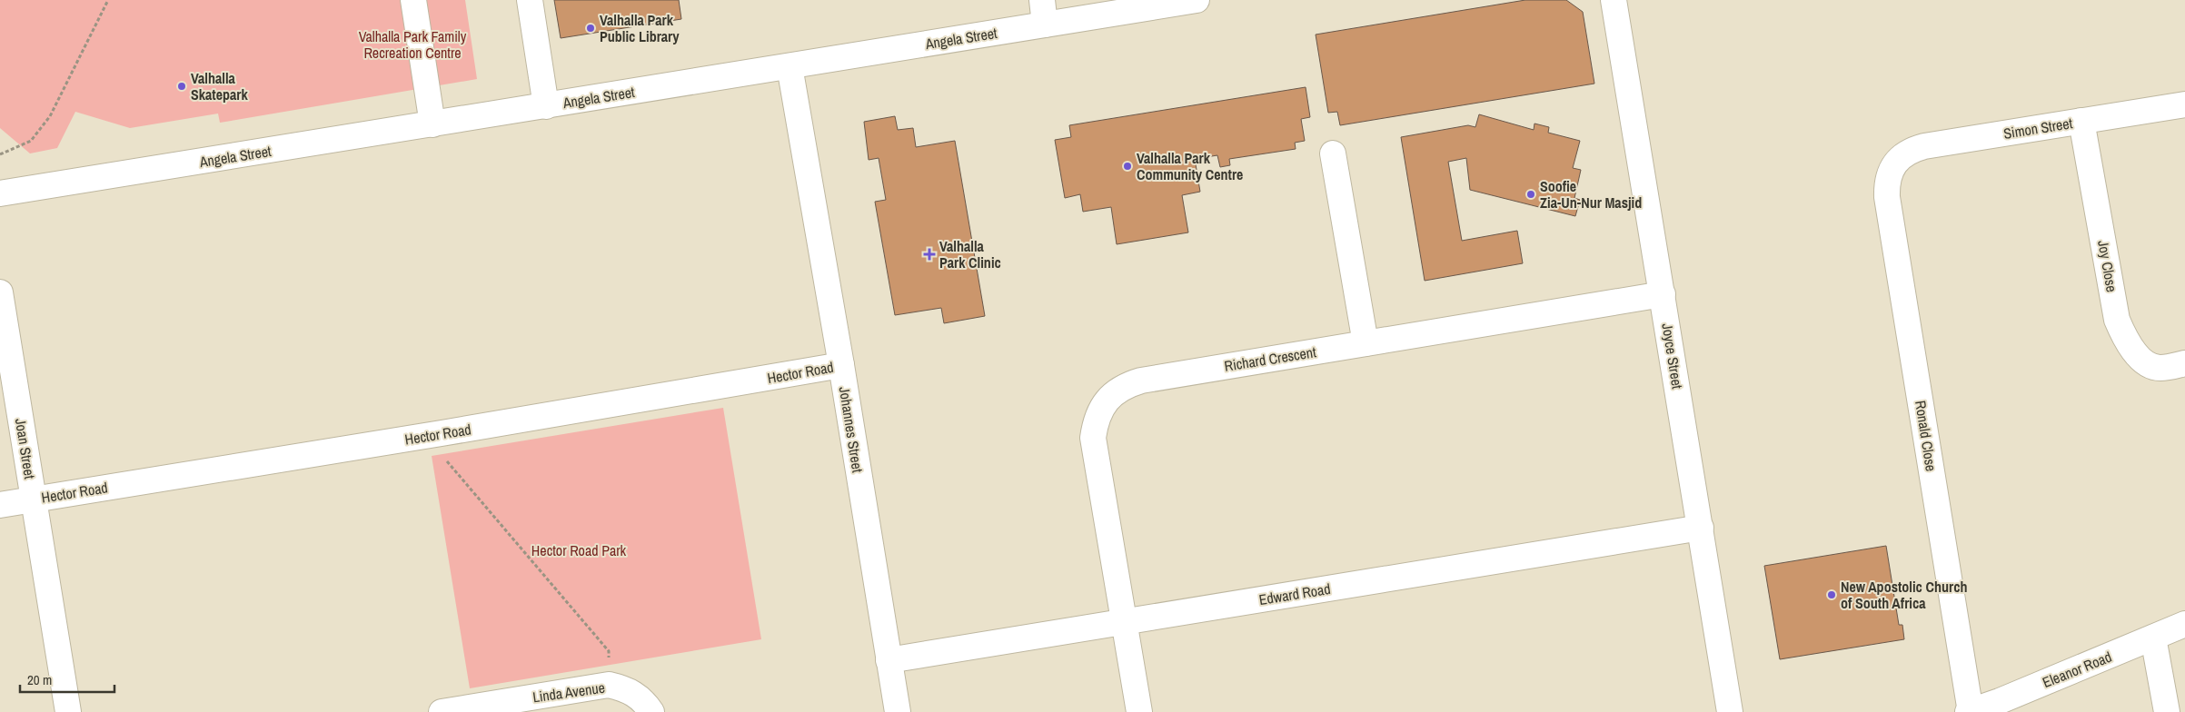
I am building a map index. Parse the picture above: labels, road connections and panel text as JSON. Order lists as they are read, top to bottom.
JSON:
{
  "streets": {
    "street": [
      "Angela Street",
      "Simon Street",
      "Joy Close",
      "Joyce Street",
      "Richard Crescent",
      "Hector Road",
      "Johannes Street",
      "Ronald Close",
      "Joan Street",
      "Edward Road",
      "Eleanor Road",
      "Linda Avenue"
    ]
  },
  "crossings": [
    ["Angela Street", "Johannes Street"],
    ["Simon Street", "Joy Close"],
    ["Simon Street", "Ronald Close"],
    ["Joyce Street", "Richard Crescent"],
    ["Joyce Street", "Edward Road"],
    ["Richard Crescent", "Edward Road"],
    ["Hector Road", "Johannes Street"],
    ["Hector Road", "Joan Street"],
    ["Johannes Street", "Edward Road"],
    ["Ronald Close", "Eleanor Road"]
  ],
  "parks": ["Valhalla Park Family Recreation Centre", "Hector Road Park"],
  "places": {
    "other": [
      "Valhalla Park Public Library",
      "Valhalla Skatepark",
      "Valhalla Park Community Centre",
      "Soofie Zia-Un-Nur Masjid",
      "New Apostolic Church of South Africa"
    ],
    "health": ["Valhalla Park Clinic"]
  },
  "scale_bar": "20 m"
}
